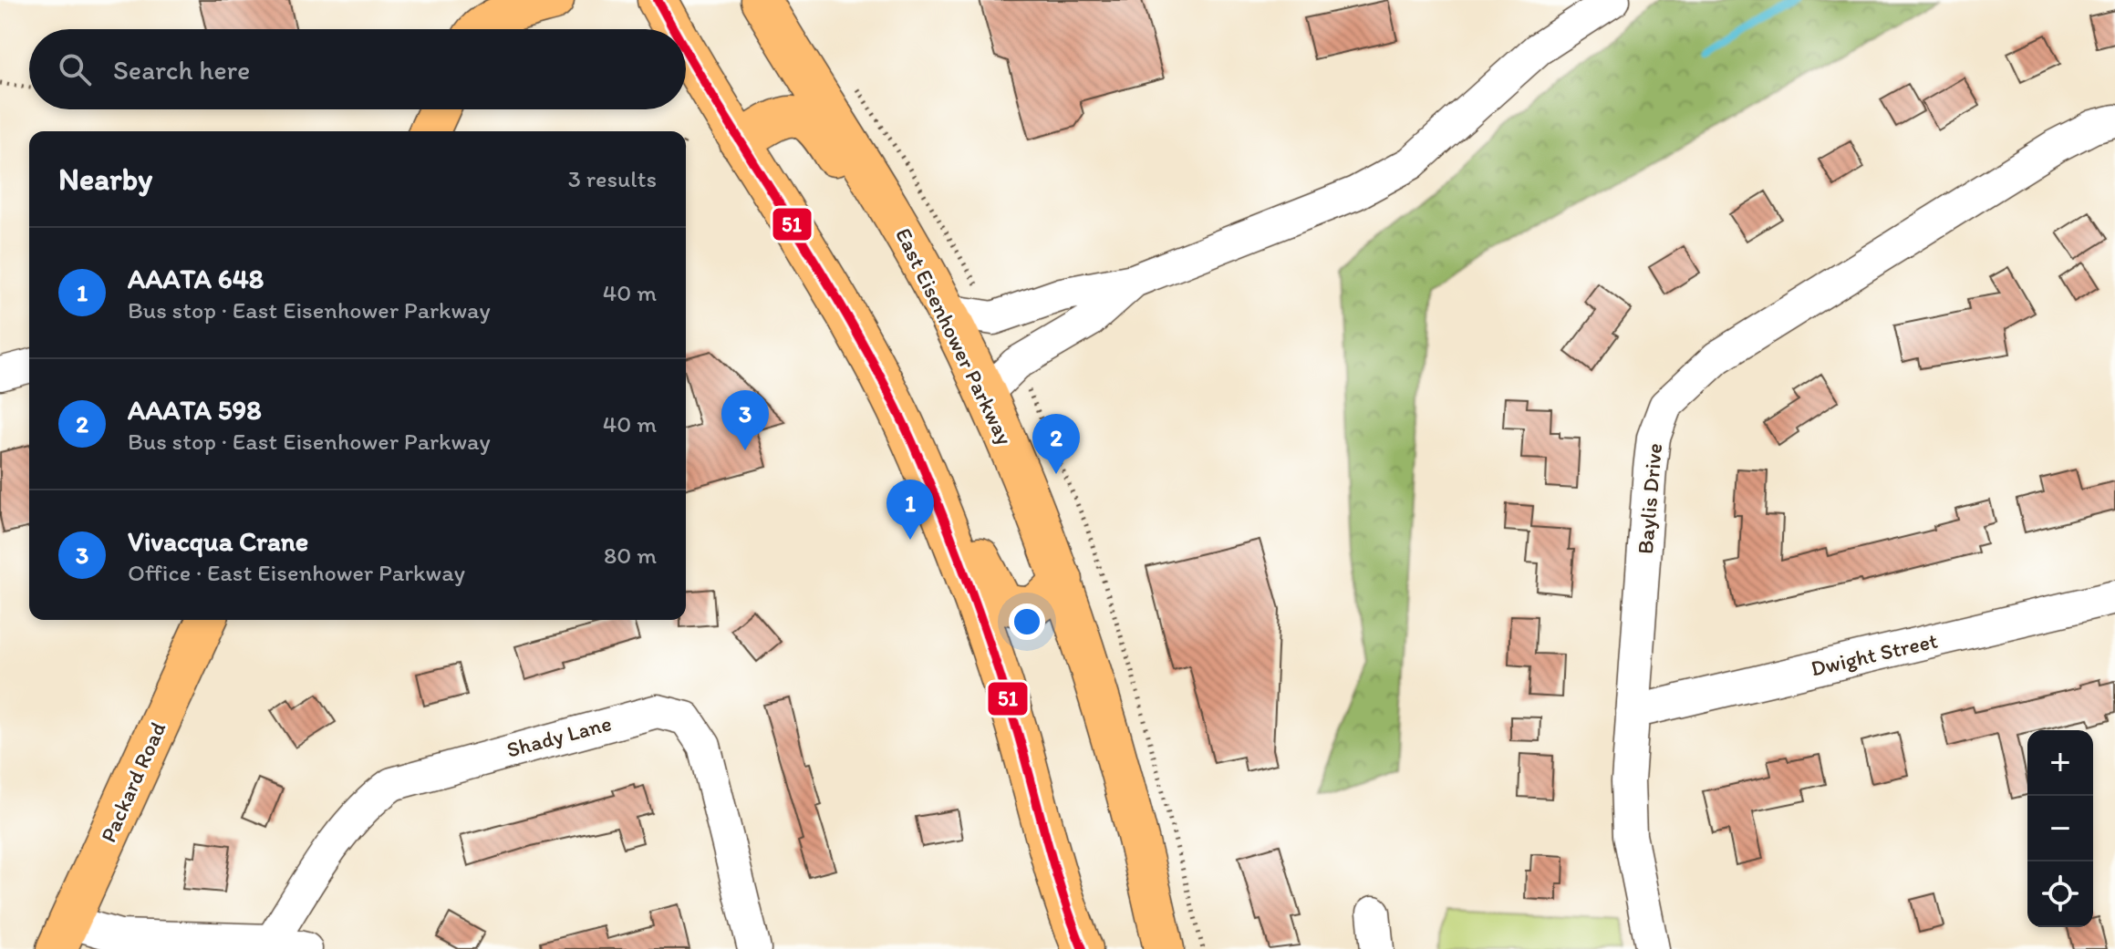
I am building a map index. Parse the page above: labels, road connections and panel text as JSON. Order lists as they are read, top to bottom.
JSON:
{
  "streets": {
    "main road": ["East Eisenhower Parkway", "Packard Road"],
    "street": ["Baylis Drive", "Dwight Street", "Shady Lane"]
  },
  "crossings": [
    ["Baylis Drive", "Dwight Street"]
  ],
  "lines": ["transit line 51"],
  "page": {
    "search": "Search here",
    "heading": ["Nearby", "3 results"],
    "list": [
      {
        "mark": "1",
        "name": "AAATA 648",
        "note": "Bus stop · East Eisenhower Parkway",
        "value": "40 m"
      },
      {
        "mark": "2",
        "name": "AAATA 598",
        "note": "Bus stop · East Eisenhower Parkway",
        "value": "40 m"
      },
      {
        "mark": "3",
        "name": "Vivacqua Crane",
        "note": "Office · East Eisenhower Parkway",
        "value": "80 m"
      }
    ],
    "pins": ["3", "2", "1"],
    "map_buttons": ["+", "−"]
  }
}
